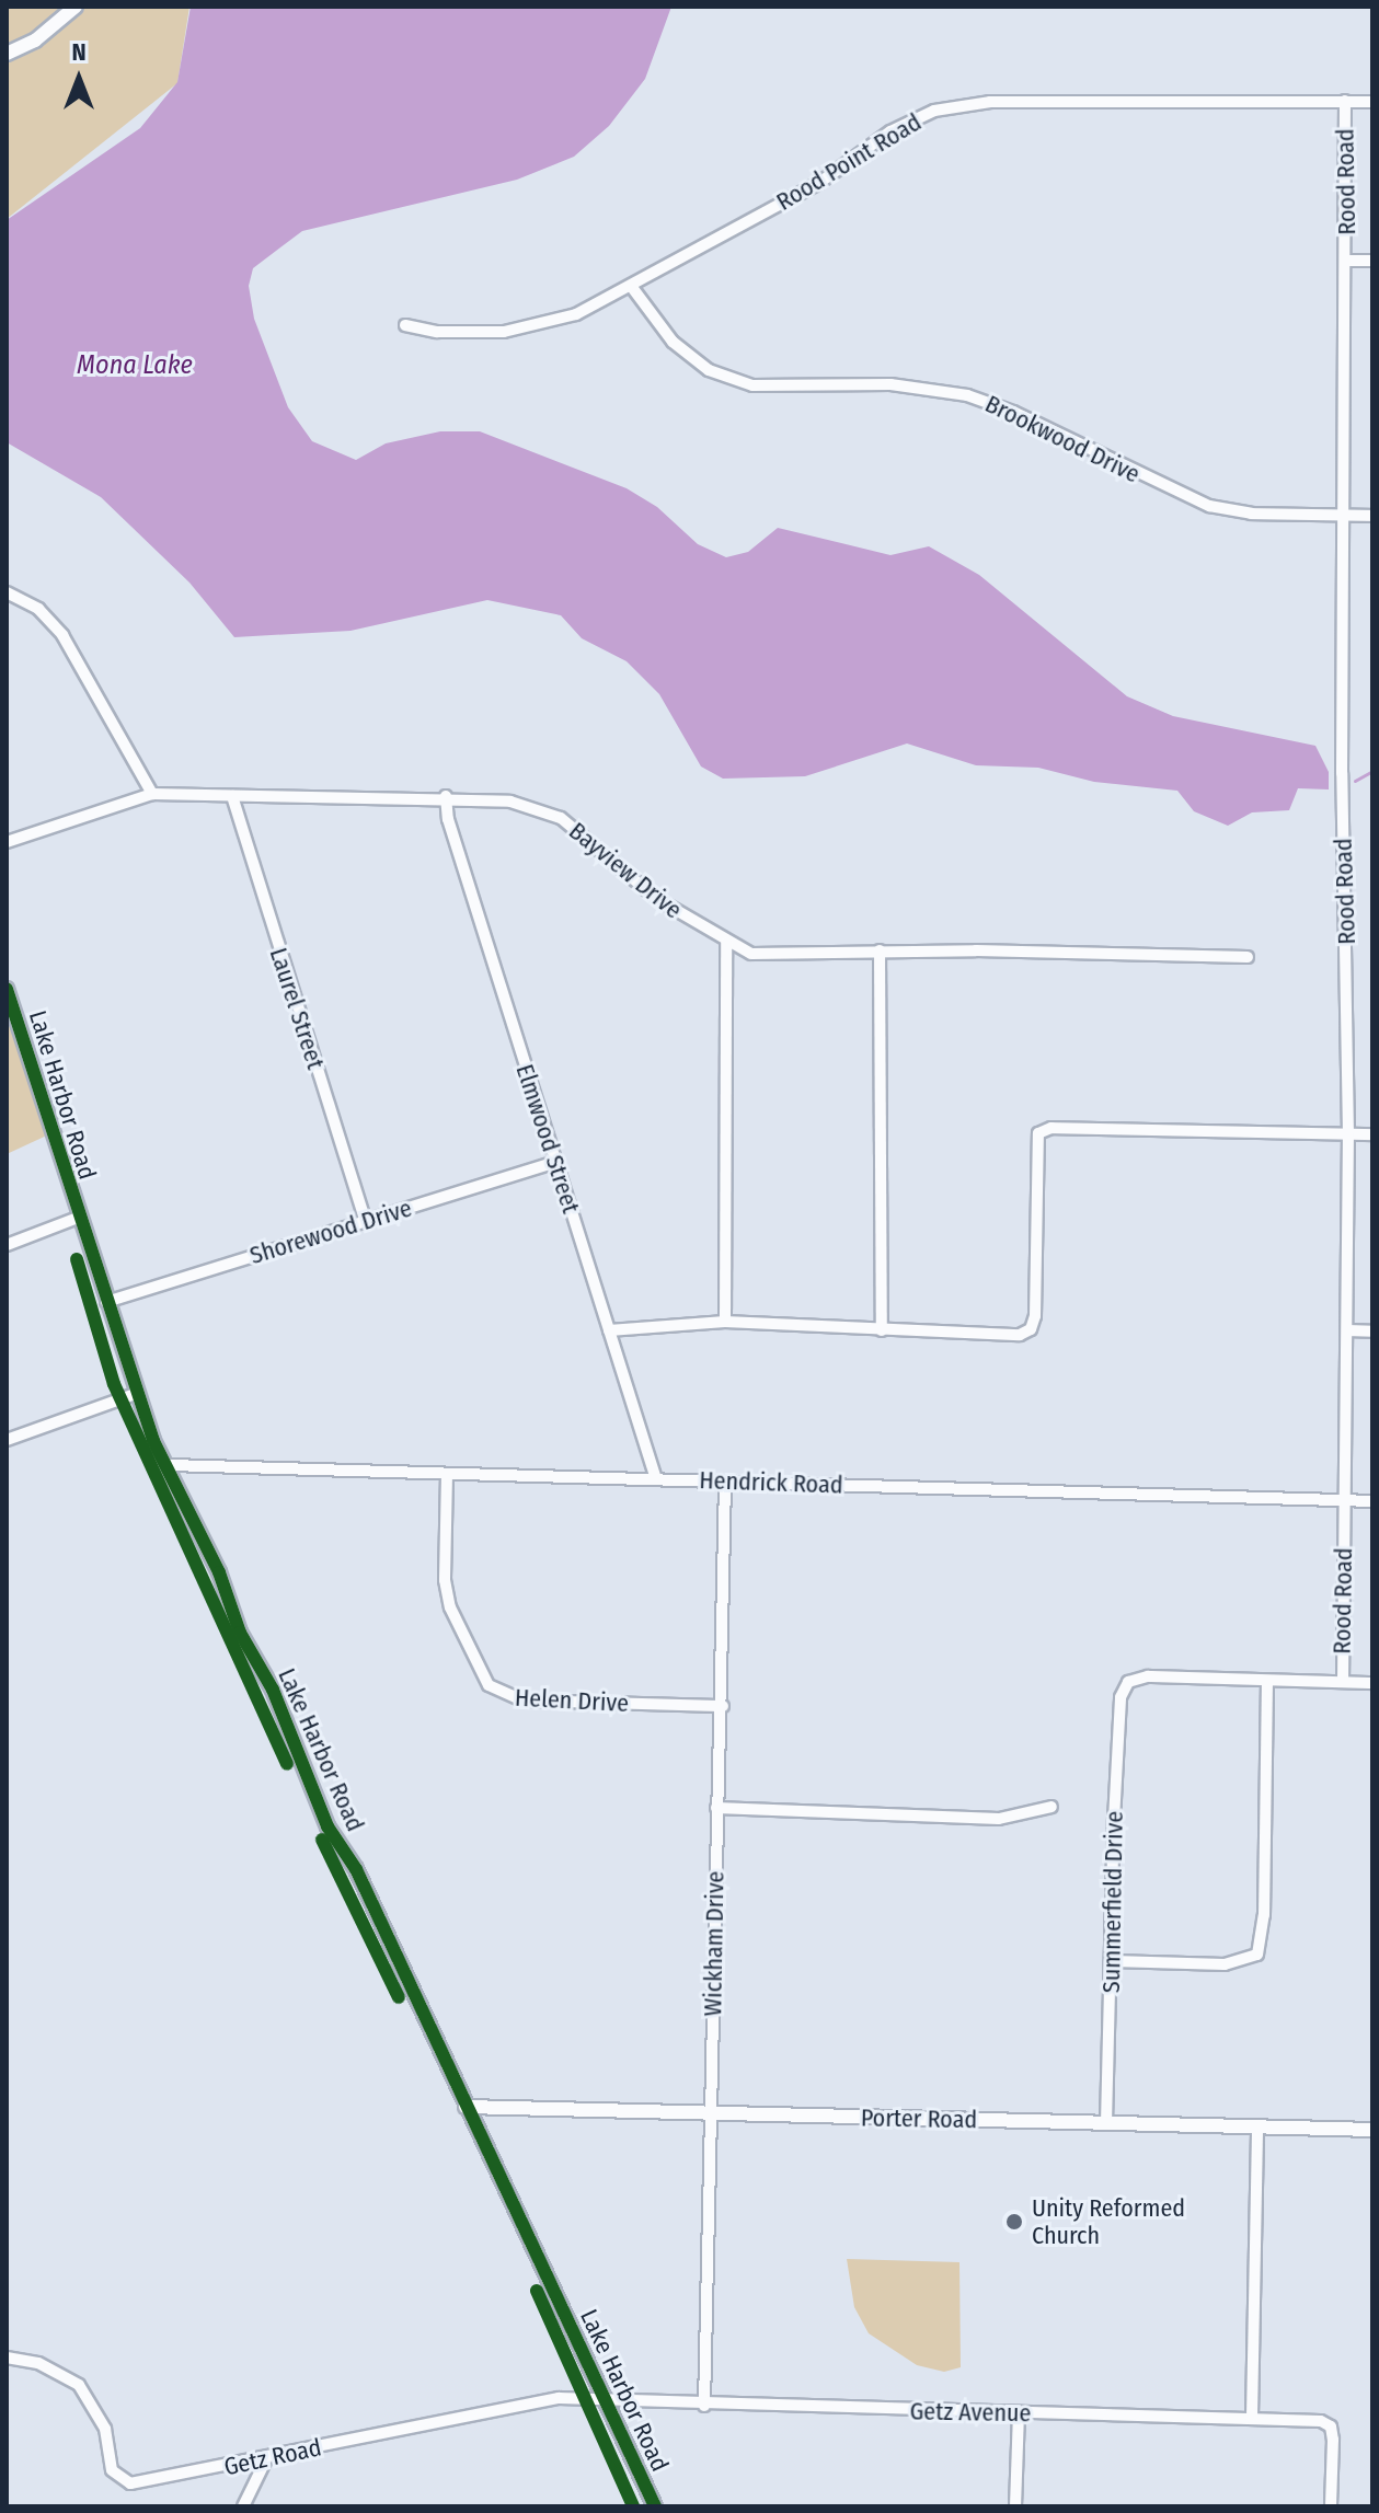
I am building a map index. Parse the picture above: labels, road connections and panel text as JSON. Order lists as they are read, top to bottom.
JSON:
{
  "streets": {
    "street": [
      "Rood Point Road",
      "Rood Road",
      "Brookwood Drive",
      "Bayview Drive",
      "Laurel Street",
      "Lake Harbor Road",
      "Elmwood Street",
      "Shorewood Drive",
      "Hendrick Road",
      "Helen Drive",
      "Summerfield Drive",
      "Wickham Drive",
      "Porter Road",
      "Getz Avenue",
      "Getz Road"
    ]
  },
  "crossings": [
    ["Rood Point Road", "Rood Road"],
    ["Rood Point Road", "Brookwood Drive"],
    ["Rood Road", "Brookwood Drive"],
    ["Rood Road", "Hendrick Road"],
    ["Bayview Drive", "Laurel Street"],
    ["Bayview Drive", "Elmwood Street"],
    ["Laurel Street", "Shorewood Drive"],
    ["Lake Harbor Road", "Shorewood Drive"],
    ["Lake Harbor Road", "Hendrick Road"],
    ["Lake Harbor Road", "Porter Road"],
    ["Lake Harbor Road", "Getz Avenue"],
    ["Lake Harbor Road", "Getz Road"],
    ["Elmwood Street", "Shorewood Drive"],
    ["Elmwood Street", "Hendrick Road"],
    ["Hendrick Road", "Helen Drive"],
    ["Hendrick Road", "Wickham Drive"],
    ["Helen Drive", "Wickham Drive"],
    ["Summerfield Drive", "Porter Road"],
    ["Wickham Drive", "Porter Road"],
    ["Wickham Drive", "Getz Avenue"],
    ["Getz Avenue", "Getz Road"]
  ],
  "water": ["Mona Lake"],
  "places": ["Unity Reformed Church"],
  "north": "top"
}
